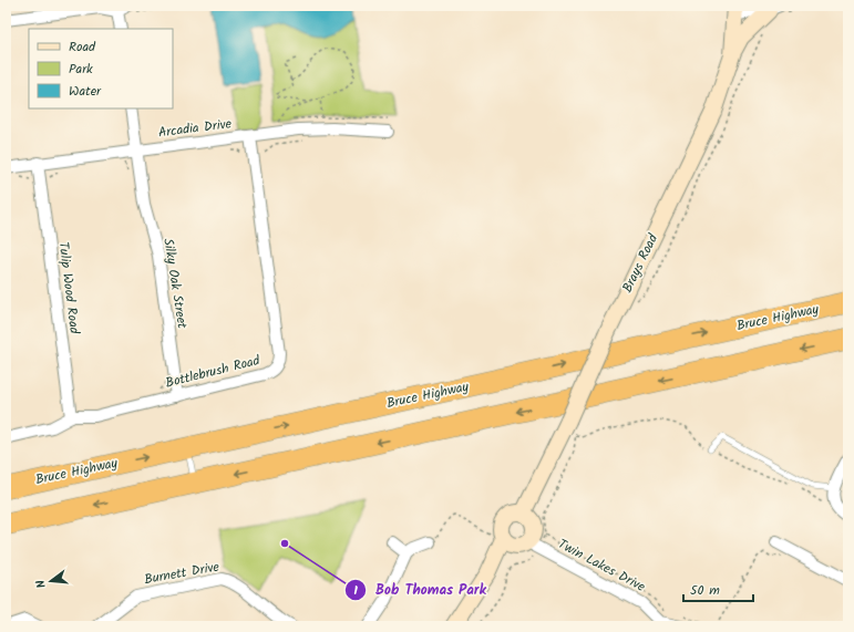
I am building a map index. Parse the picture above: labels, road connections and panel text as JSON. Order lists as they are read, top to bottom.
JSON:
{
  "streets": {
    "highway": ["Bruce Highway"],
    "main road": ["Brays Road"],
    "street": [
      "Arcadia Drive",
      "Silky Oak Street",
      "Tulip Wood Road",
      "Bottlebrush Road",
      "Twin Lakes Drive",
      "Burnett Drive"
    ]
  },
  "crossings": [
    ["Arcadia Drive", "Silky Oak Street"],
    ["Arcadia Drive", "Tulip Wood Road"],
    ["Arcadia Drive", "Bottlebrush Road"],
    ["Brays Road", "Twin Lakes Drive"],
    ["Silky Oak Street", "Bottlebrush Road"],
    ["Tulip Wood Road", "Bottlebrush Road"]
  ],
  "places": ["Bob Thomas Park"],
  "legend": ["Road", "Park", "Water"],
  "scale_bar": "50 m",
  "north": "left"
}
